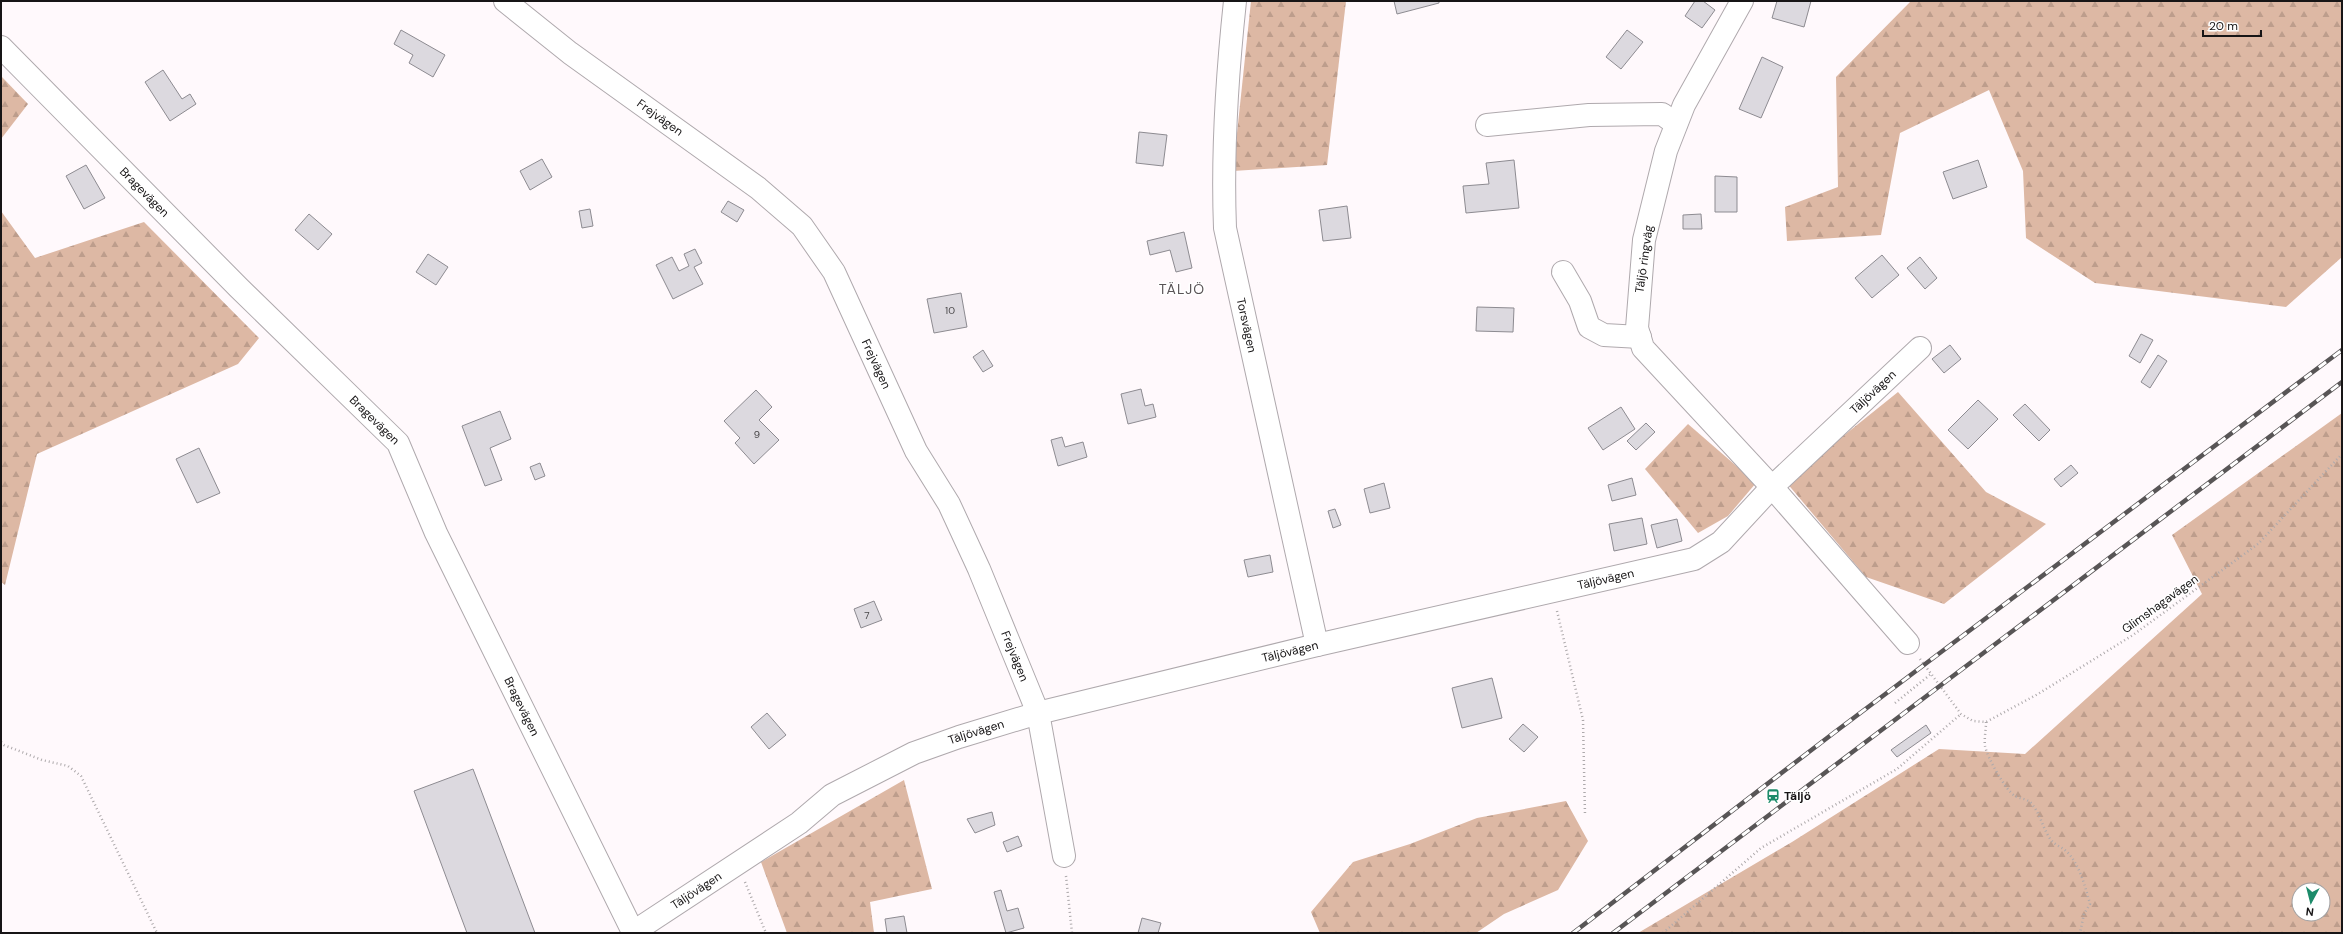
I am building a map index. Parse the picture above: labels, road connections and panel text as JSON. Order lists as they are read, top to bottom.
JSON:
{
  "streets": {
    "street": [
      "Frejvägen",
      "Bragevägen",
      "Täljö ringväg",
      "Torsvägen",
      "Täljövägen"
    ],
    "path": ["Glimshagavägen"]
  },
  "crossings": [
    ["Frejvägen", "Täljövägen"],
    ["Bragevägen", "Täljövägen"],
    ["Täljö ringväg", "Täljövägen"],
    ["Torsvägen", "Täljövägen"]
  ],
  "districts": ["TÄLJÖ"],
  "places": {
    "station": ["Täljö"]
  },
  "house_numbers": ["10", "9", "7"],
  "scale_bar": "20 m",
  "north": "bottom"
}
